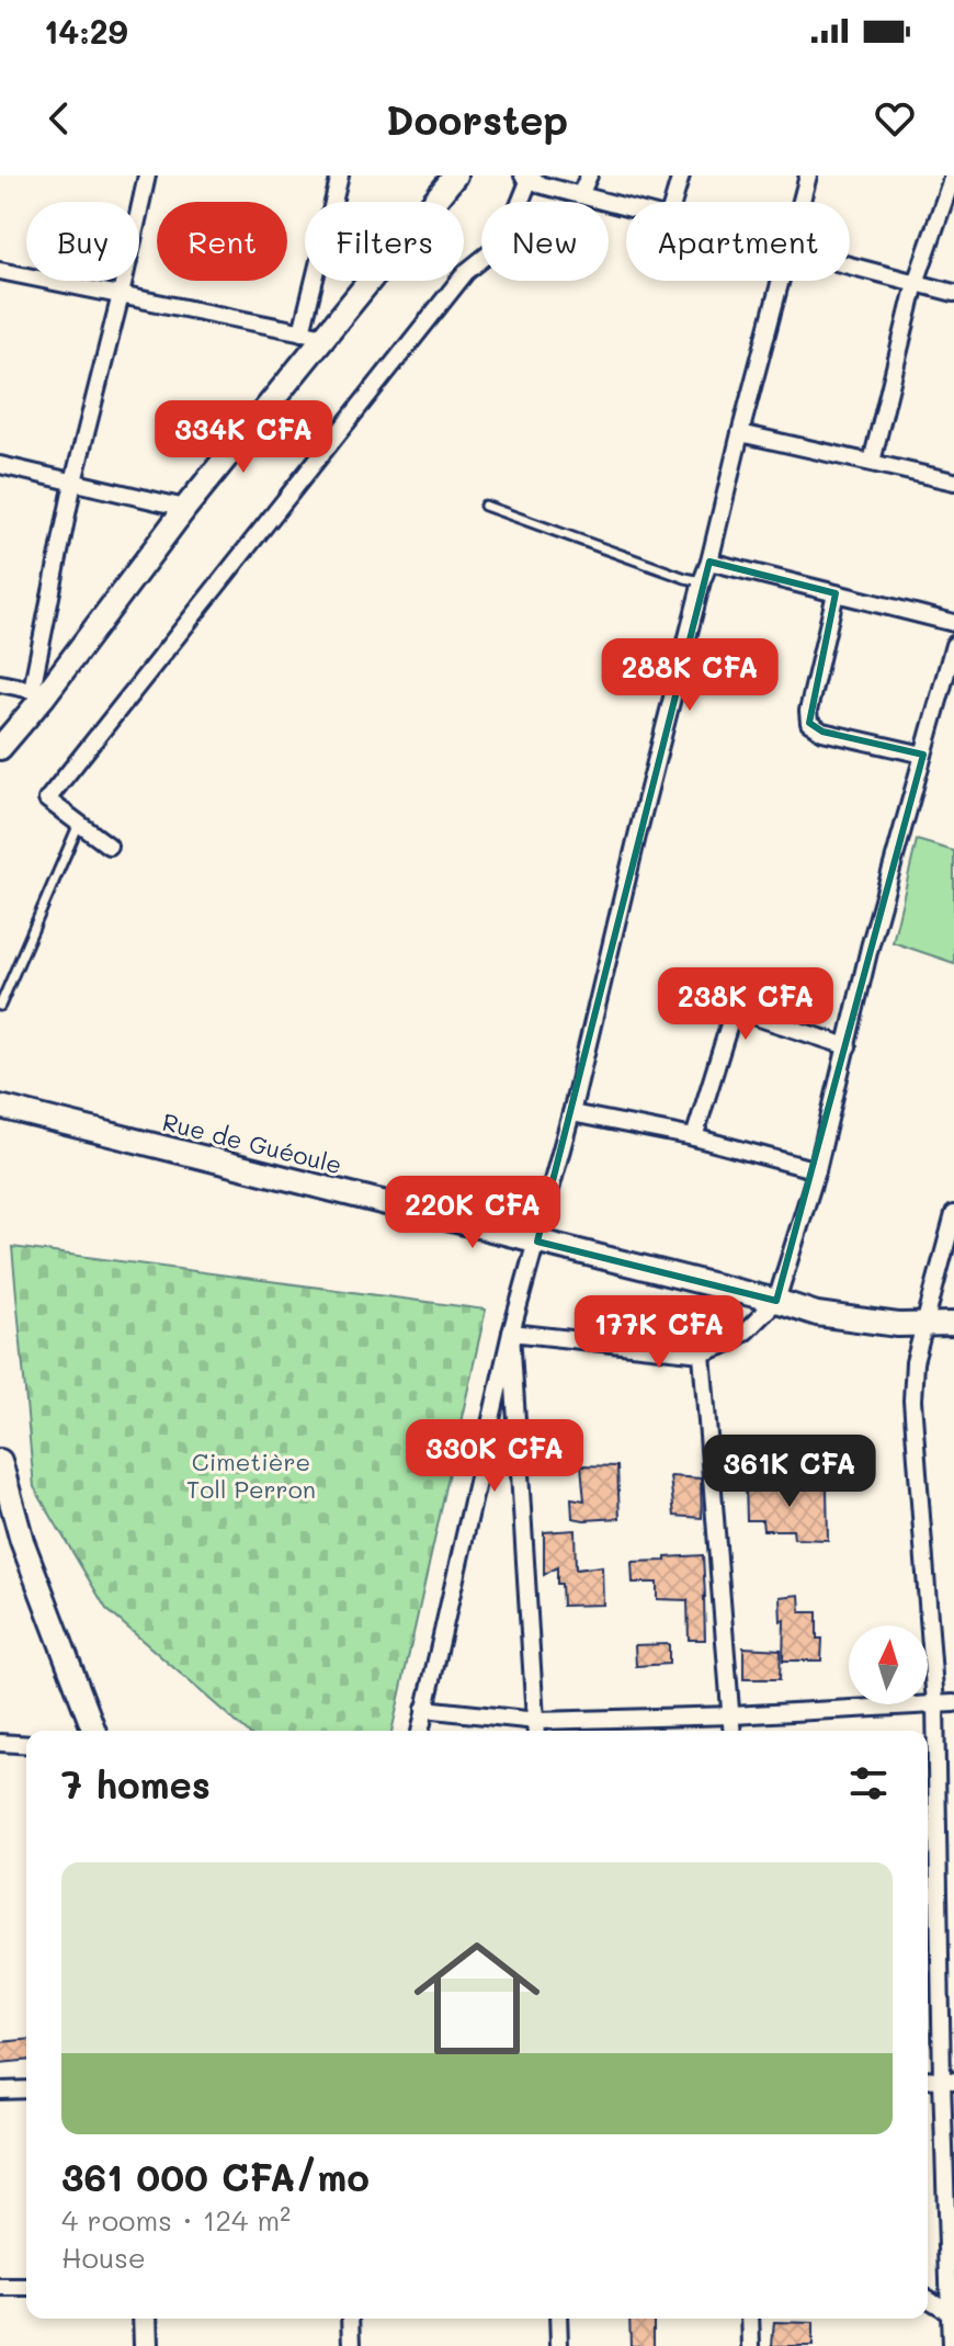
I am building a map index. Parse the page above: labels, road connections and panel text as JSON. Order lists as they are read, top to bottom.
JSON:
{
  "streets": {
    "street": ["Rue de Guéoule"]
  },
  "parks": ["Cimetière Toll Perron"],
  "north": "top",
  "page": {
    "status": "14:29",
    "header": "Doorstep",
    "chip": [
      "Buy",
      "Rent",
      "Filters",
      "New",
      "Apartment"
    ],
    "price": [
      "334K CFA",
      "288K CFA",
      "238K CFA",
      "220K CFA",
      "177K CFA",
      "330K CFA",
      "361K CFA"
    ],
    "heading": "7 homes",
    "list": [
      {
        "name": "361 000 CFA/mo",
        "note": "4 rooms · 124 m² · House"
      }
    ]
  }
}
